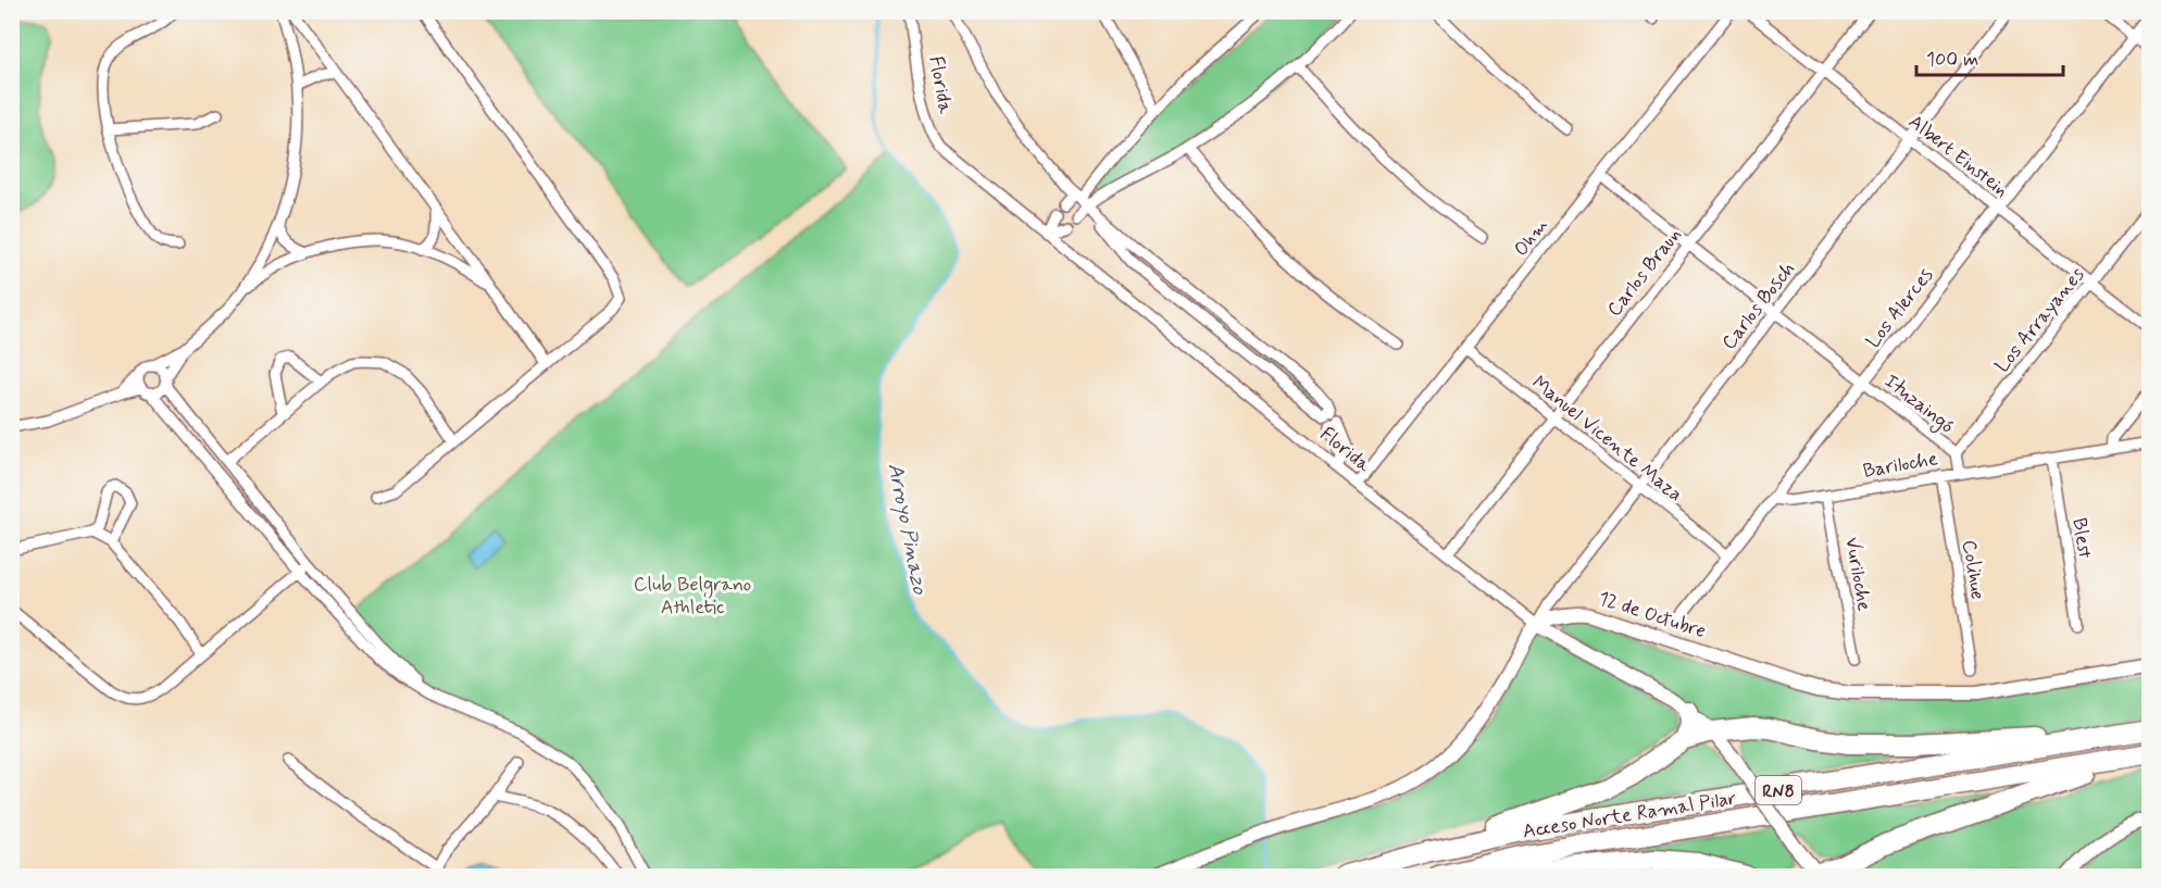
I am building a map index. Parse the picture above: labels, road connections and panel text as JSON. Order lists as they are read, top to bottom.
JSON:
{
  "streets": {
    "highway": ["RN8", "Acceso Norte Ramal Pilar"],
    "street": [
      "Florida",
      "Albert Einstein",
      "Ohm",
      "Carlos Braun",
      "Carlos Bosch",
      "Los Alerces",
      "Los Arrayanes",
      "Ituzaingó",
      "Manuel Vicente Maza",
      "Bariloche",
      "Blest",
      "Colihue",
      "Vuriloche",
      "12 de Octubre"
    ]
  },
  "crossings": [
    ["Florida", "Ohm"],
    ["Florida", "Carlos Braun"],
    ["Florida", "Carlos Bosch"],
    ["Florida", "12 de Octubre"],
    ["Albert Einstein", "Carlos Braun"],
    ["Albert Einstein", "Carlos Bosch"],
    ["Albert Einstein", "Los Alerces"],
    ["Albert Einstein", "Los Arrayanes"],
    ["Ohm", "Ituzaingó"],
    ["Ohm", "Manuel Vicente Maza"],
    ["Carlos Braun", "Ituzaingó"],
    ["Carlos Braun", "Manuel Vicente Maza"],
    ["Carlos Bosch", "Ituzaingó"],
    ["Carlos Bosch", "Manuel Vicente Maza"],
    ["Carlos Bosch", "12 de Octubre"],
    ["Los Alerces", "Ituzaingó"],
    ["Los Alerces", "Manuel Vicente Maza"],
    ["Los Alerces", "Bariloche"],
    ["Los Arrayanes", "Ituzaingó"],
    ["Ituzaingó", "Bariloche"],
    ["Bariloche", "Blest"],
    ["Bariloche", "Colihue"],
    ["Bariloche", "Vuriloche"]
  ],
  "water": ["Arroyo Pinazo"],
  "parks": ["Club Belgrano Athletic"],
  "scale_bar": "100 m"
}
